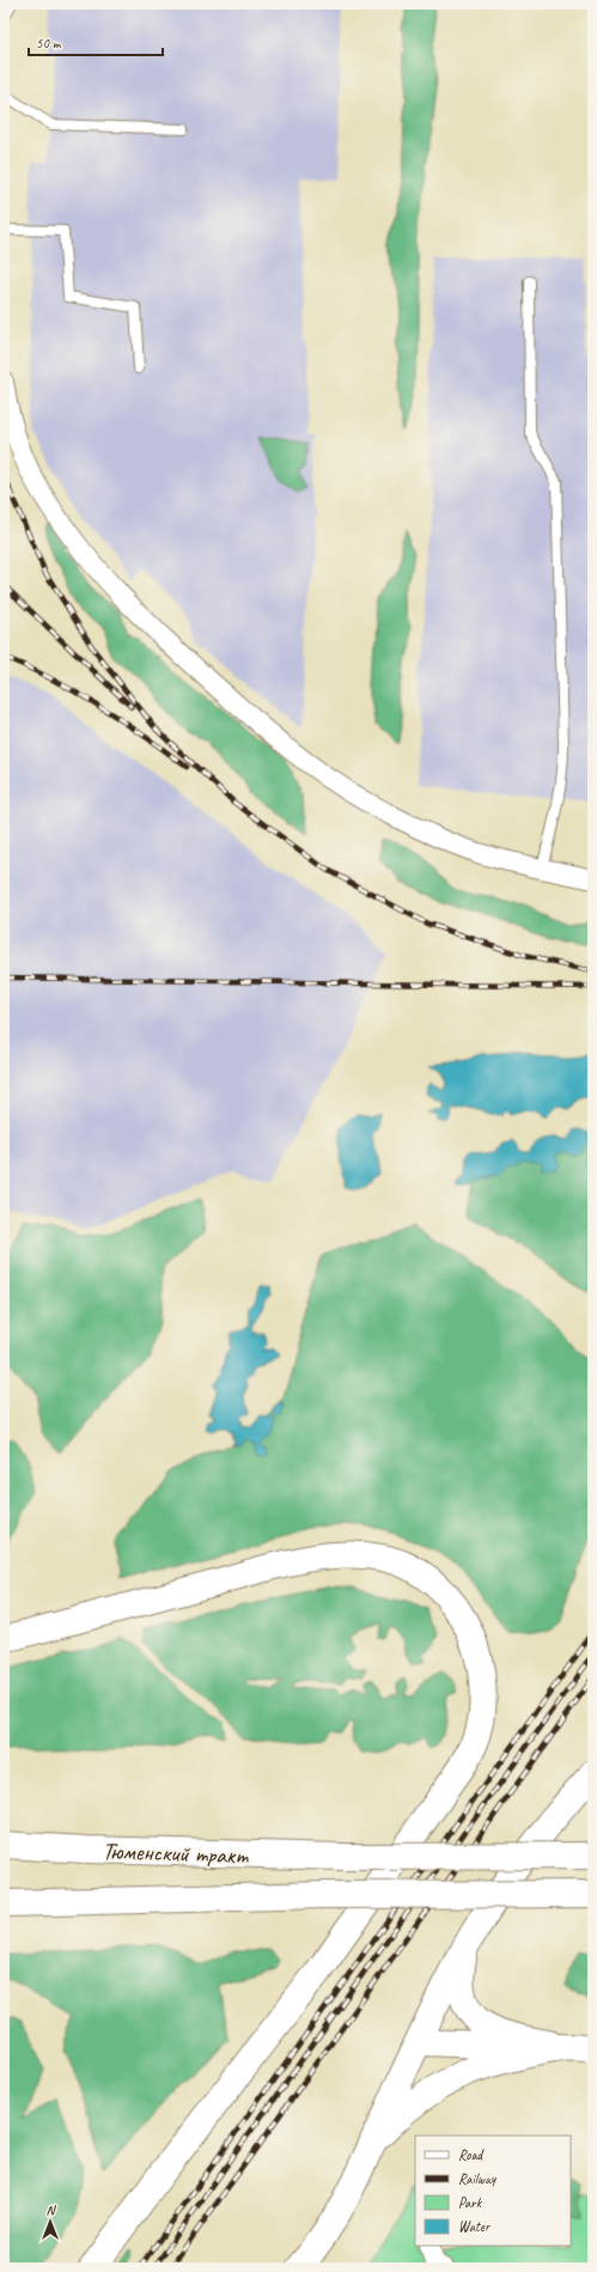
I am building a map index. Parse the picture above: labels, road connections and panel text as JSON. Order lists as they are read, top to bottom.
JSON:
{
  "streets": {
    "main road": ["Тюменский тракт"]
  },
  "legend": [
    "Road",
    "Railway",
    "Park",
    "Water"
  ],
  "scale_bar": "50 m",
  "north": "top"
}
